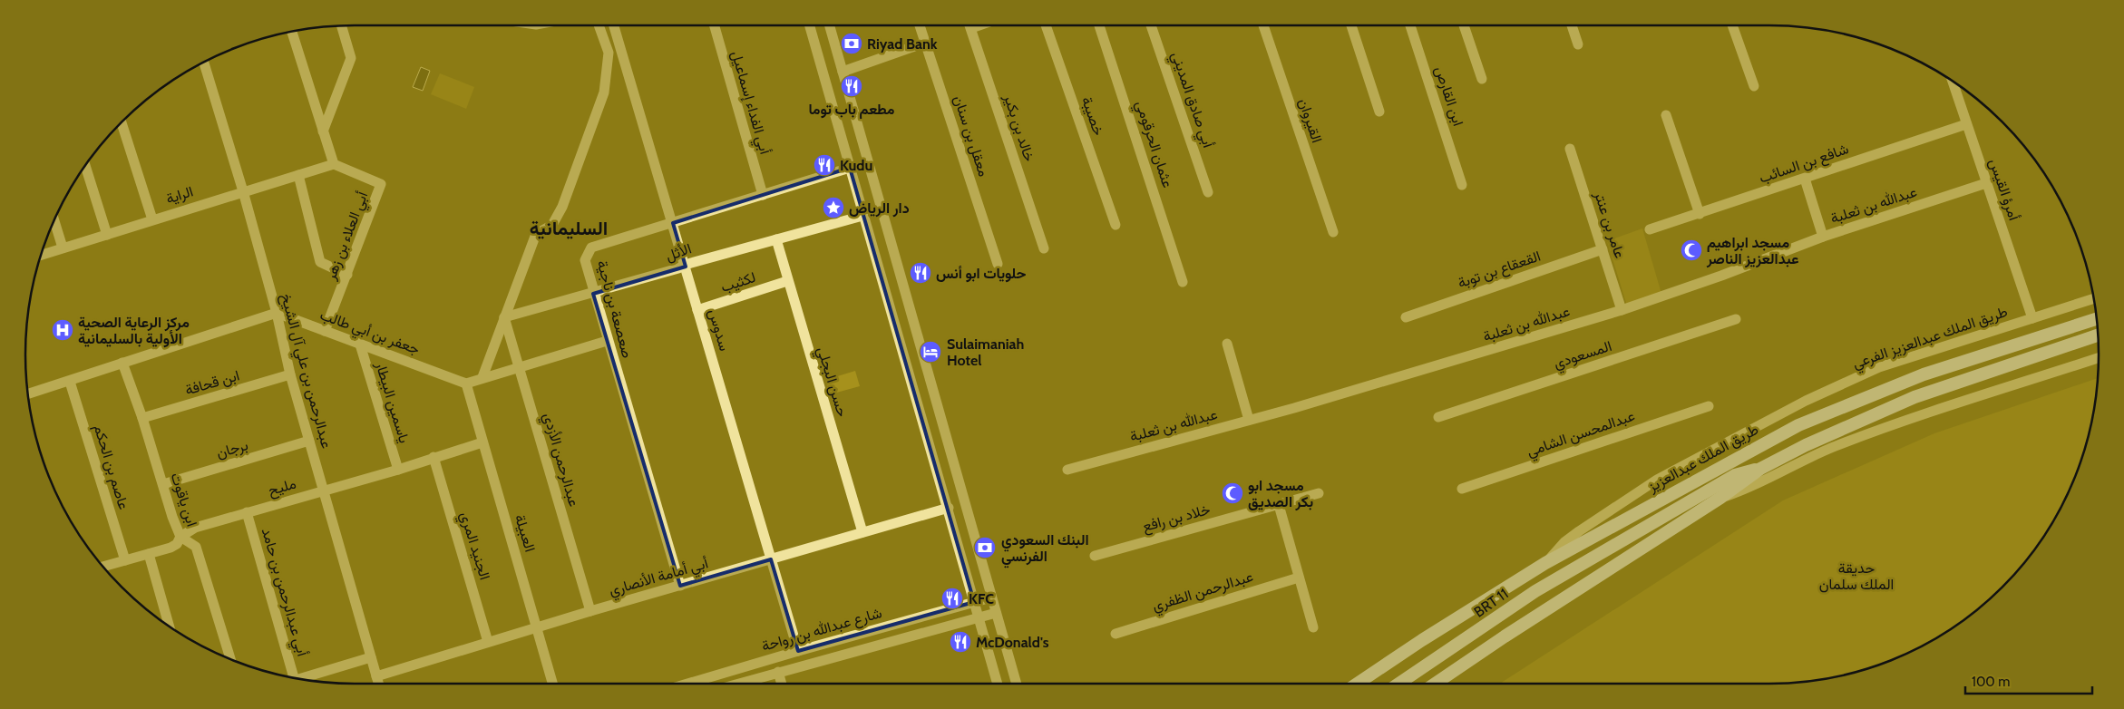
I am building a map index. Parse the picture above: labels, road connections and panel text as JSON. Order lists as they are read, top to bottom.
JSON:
{
  "streets": {
    "main road": ["طريق الملك عبدالعزيز", "BRT 11"],
    "street": [
      "ابن القارص",
      "أبي صادق المديني",
      "أبي الفداء إسماعيل",
      "خصيبة",
      "القيروان",
      "خالد بن بكير",
      "معقل بن سنان",
      "عثمان الحرقومي",
      "شافع بن السائب",
      "أمرؤ القيس",
      "الراية",
      "عبدالله بن ثعلبة",
      "عامر بن عنتر",
      "أبي العلاء بن زهر",
      "الأثل",
      "القعقاع بن توبة",
      "لكثيب",
      "صعصعة بن ناجية",
      "سدوس",
      "جعفر بن أبي طالب",
      "طريق الملك عبدالعزيز الفرعي",
      "المسعودي",
      "عبدالرحمن بن علي آل الشيخ",
      "حسن البجلي",
      "ابن قحافة",
      "ياسمين البيطار",
      "عبدالمحسن الشامي",
      "برجان",
      "عبدالرحمن الأزدي",
      "عاصم بن الحكم",
      "مليح",
      "ابن ياقوت",
      "خلاد بن رافع",
      "العبيلة",
      "الجنيد المري",
      "أبي أمامة الأنصاري",
      "عبدالرحمن الظفري",
      "أبي عبدالرحمن بن حامد",
      "شارع عبدالله بن رواحة"
    ]
  },
  "crossings": [
    ["أبي الفداء إسماعيل", "صعصعة بن ناجية"],
    ["شافع بن السائب", "أمرؤ القيس"],
    ["أمرؤ القيس", "عبدالله بن ثعلبة"],
    ["أمرؤ القيس", "طريق الملك عبدالعزيز الفرعي"],
    ["الراية", "أبي العلاء بن زهر"],
    ["الراية", "عبدالرحمن بن علي آل الشيخ"],
    ["عبدالله بن ثعلبة", "عامر بن عنتر"],
    ["عامر بن عنتر", "القعقاع بن توبة"],
    ["أبي العلاء بن زهر", "جعفر بن أبي طالب"],
    ["الأثل", "صعصعة بن ناجية"],
    ["الأثل", "سدوس"],
    ["الأثل", "حسن البجلي"],
    ["الأثل", "عبدالرحمن الأزدي"],
    ["لكثيب", "سدوس"],
    ["لكثيب", "حسن البجلي"],
    ["صعصعة بن ناجية", "سدوس"],
    ["صعصعة بن ناجية", "أبي أمامة الأنصاري"],
    ["سدوس", "أبي أمامة الأنصاري"],
    ["سدوس", "شارع عبدالله بن رواحة"],
    ["جعفر بن أبي طالب", "عبدالرحمن بن علي آل الشيخ"],
    ["جعفر بن أبي طالب", "ياسمين البيطار"],
    ["جعفر بن أبي طالب", "العبيلة"],
    ["طريق الملك عبدالعزيز الفرعي", "طريق الملك عبدالعزيز"],
    ["عبدالرحمن بن علي آل الشيخ", "ابن قحافة"],
    ["عبدالرحمن بن علي آل الشيخ", "برجان"],
    ["عبدالرحمن بن علي آل الشيخ", "مليح"],
    ["عبدالرحمن بن علي آل الشيخ", "أبي أمامة الأنصاري"],
    ["حسن البجلي", "أبي أمامة الأنصاري"],
    ["ابن قحافة", "ابن ياقوت"],
    ["ياسمين البيطار", "مليح"],
    ["برجان", "ابن ياقوت"],
    ["طريق الملك عبدالعزيز", "BRT 11"],
    ["عبدالرحمن الأزدي", "أبي أمامة الأنصاري"],
    ["عاصم بن الحكم", "مليح"],
    ["مليح", "ابن ياقوت"],
    ["مليح", "العبيلة"],
    ["مليح", "الجنيد المري"],
    ["مليح", "أبي عبدالرحمن بن حامد"],
    ["العبيلة", "أبي أمامة الأنصاري"],
    ["الجنيد المري", "أبي أمامة الأنصاري"]
  ],
  "districts": ["السليمانية"],
  "parks": ["حديقة الملك سلمان"],
  "places": {
    "bank": ["Riyad Bank", "البنك السعودي الفرنسي"],
    "restaurant": [
      "مطعم باب توما",
      "Kudu",
      "حلويات ابو أنس",
      "KFC",
      "McDonald's"
    ],
    "place": ["دار الرياض"],
    "mosque": ["مسجد ابراهيم عبدالعزيز الناصر", "مسجد ابو بكر الصديق"],
    "hospital": ["مركز الرعاية الصحية الأولية بالسليمانية"],
    "hotel": ["Sulaimaniah Hotel"]
  },
  "scale_bar": "100 m"
}
